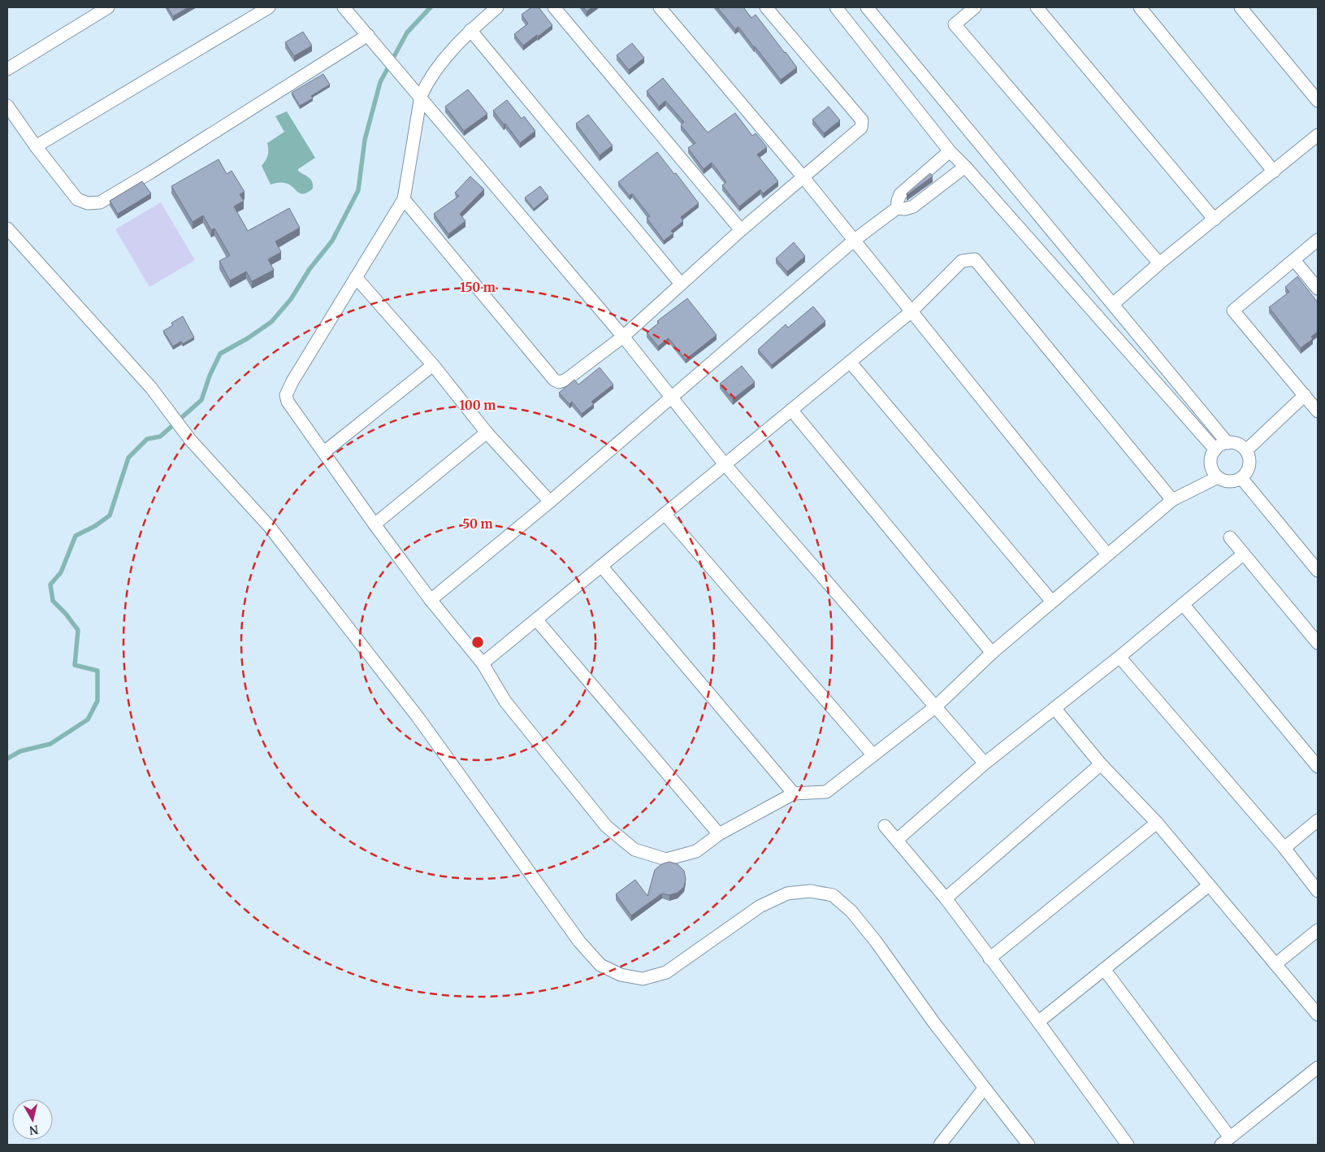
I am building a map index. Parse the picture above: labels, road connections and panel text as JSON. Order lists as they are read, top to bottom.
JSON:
{
  "north": "bottom",
  "rings": ["150 m", "100 m", "50 m"]
}
